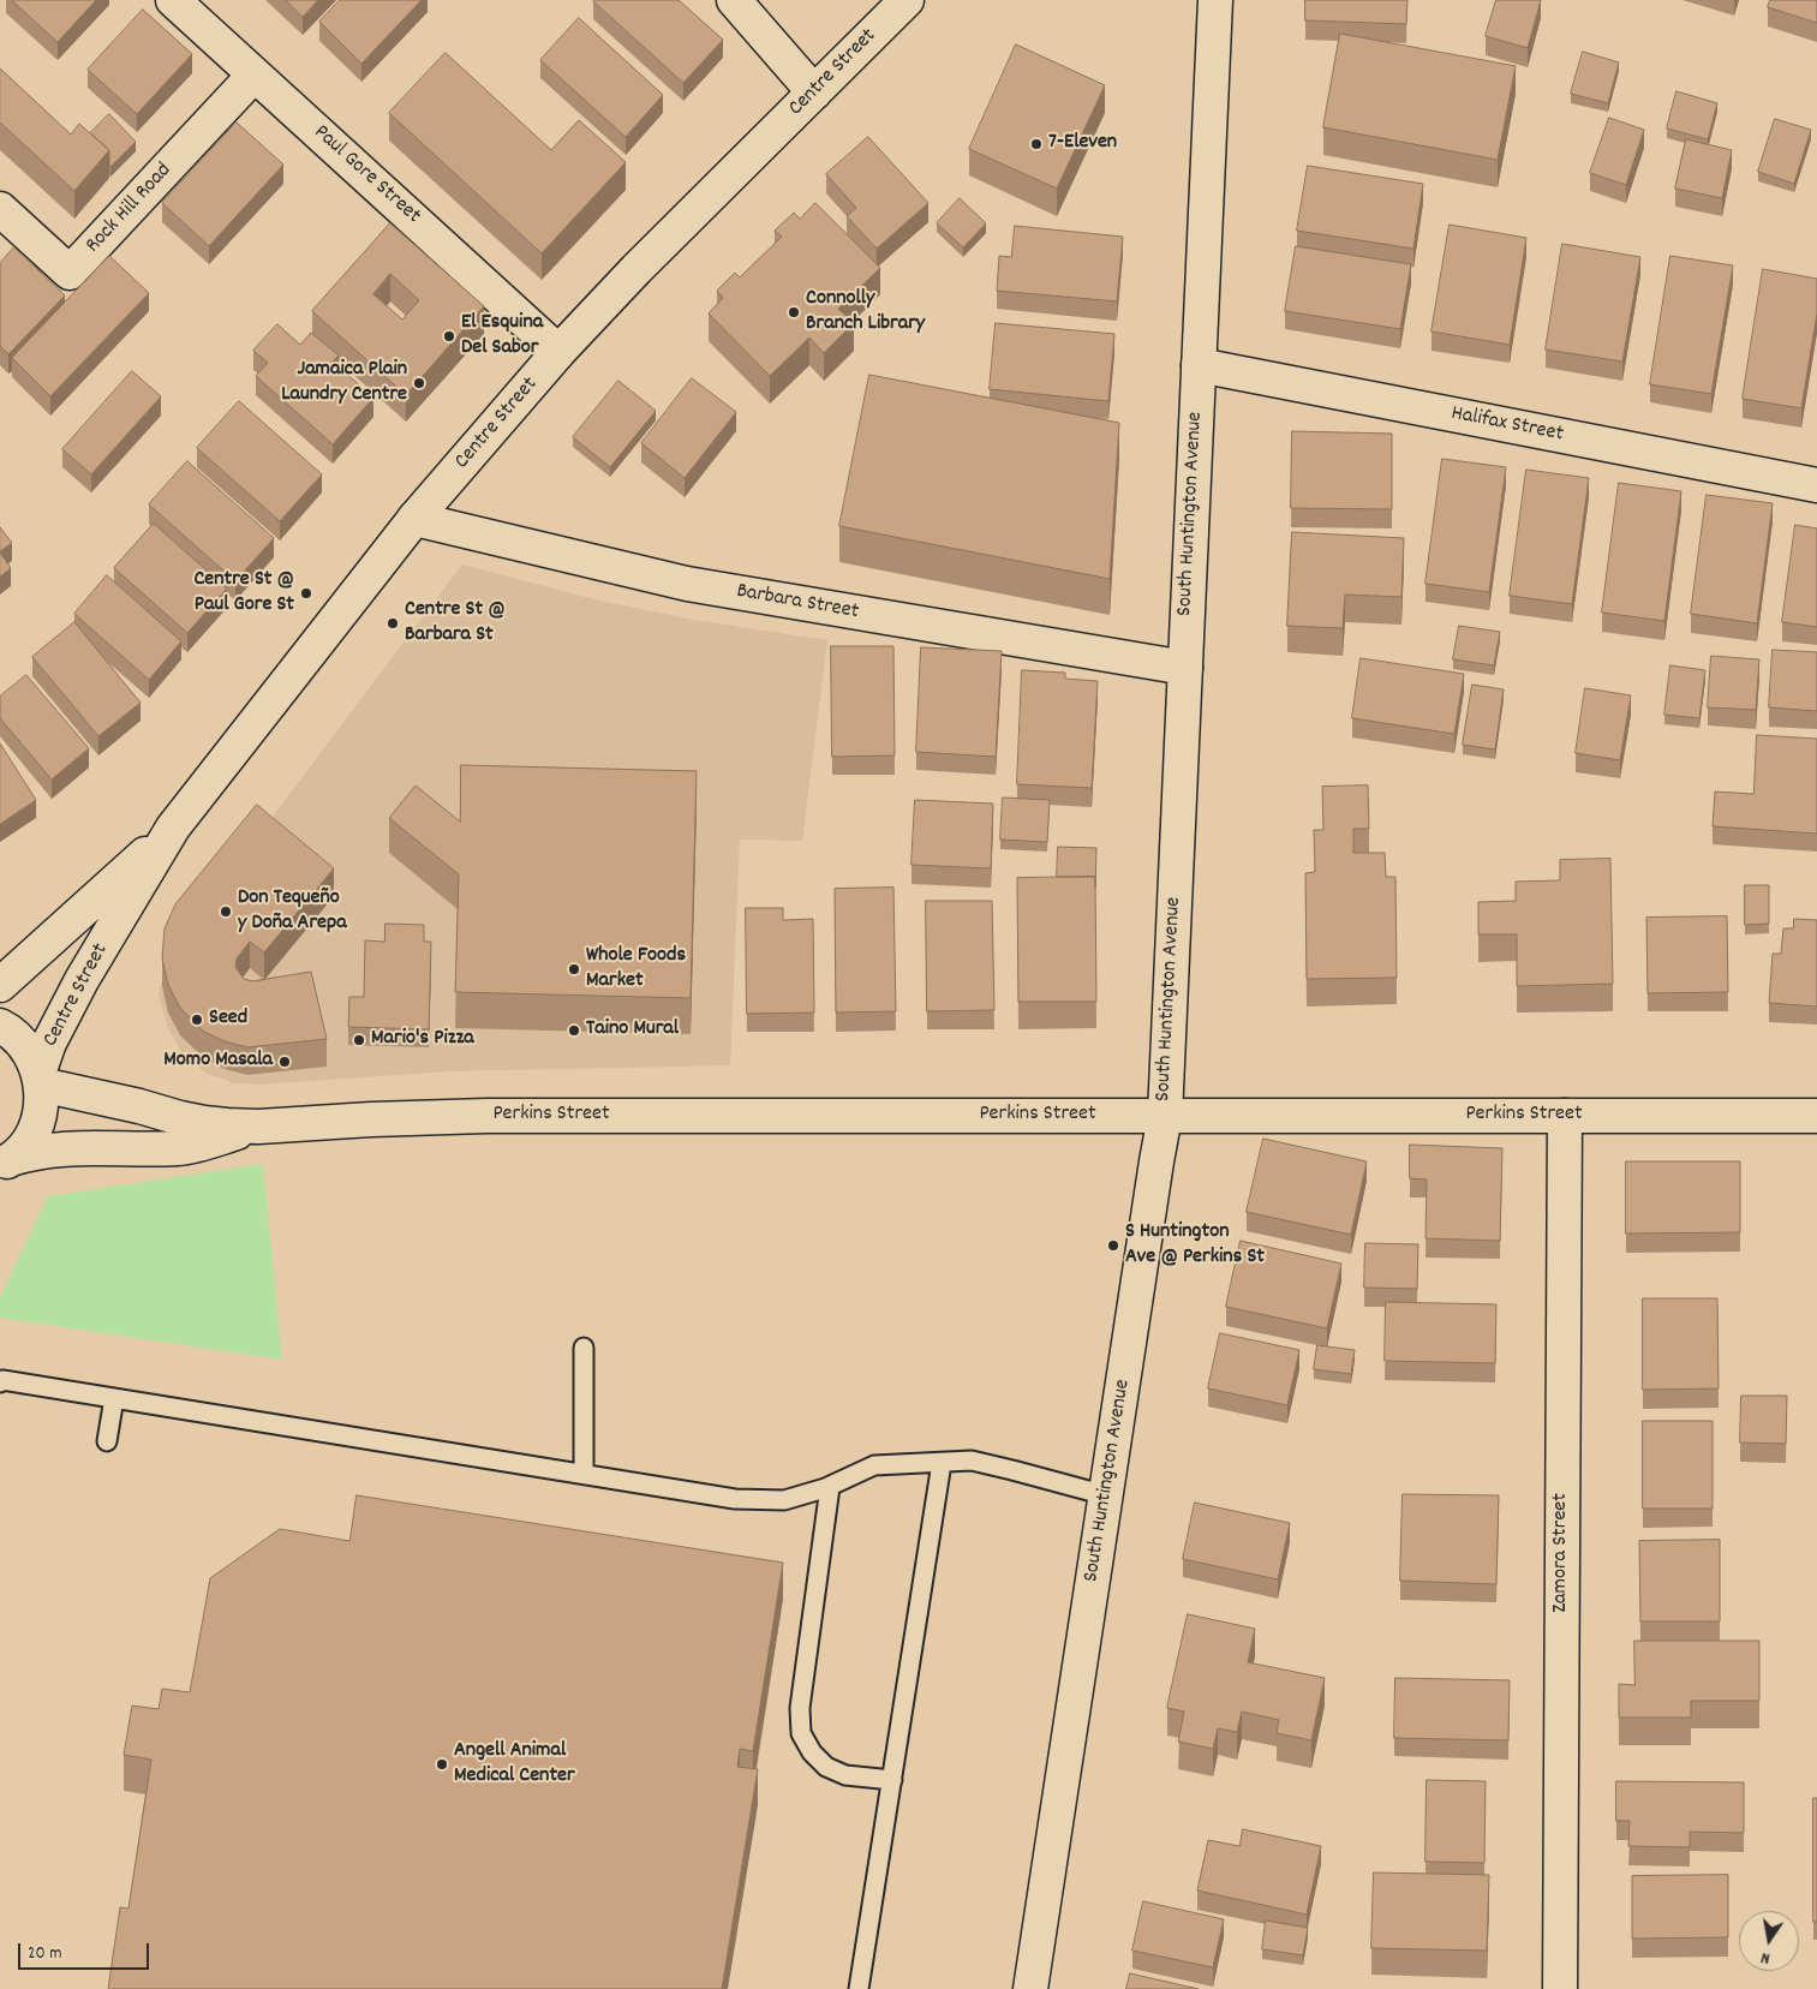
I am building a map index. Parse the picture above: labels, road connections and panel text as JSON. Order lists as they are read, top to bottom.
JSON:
{
  "streets": {
    "main road": [
      "Centre Street",
      "Paul Gore Street",
      "Rock Hill Road",
      "Halifax Street",
      "South Huntington Avenue",
      "Barbara Street",
      "Perkins Street",
      "Zamora Street"
    ]
  },
  "crossings": [
    ["Centre Street", "Paul Gore Street"],
    ["Centre Street", "Barbara Street"],
    ["Centre Street", "Perkins Street"],
    ["Paul Gore Street", "Rock Hill Road"],
    ["Halifax Street", "South Huntington Avenue"],
    ["South Huntington Avenue", "Barbara Street"],
    ["South Huntington Avenue", "Perkins Street"],
    ["Perkins Street", "Zamora Street"]
  ],
  "places": [
    "7-Eleven",
    "Connolly Branch Library",
    "El Esquina Del Sabor",
    "Jamaica Plain Laundry Centre",
    "Centre St @ Paul Gore St",
    "Centre St @ Barbara St",
    "Don Tequeño y Doña Arepa",
    "Whole Foods Market",
    "Seed",
    "Taino Mural",
    "Mario's Pizza",
    "Momo Masala",
    "S Huntington Ave @ Perkins St",
    "Angell Animal Medical Center"
  ],
  "scale_bar": "20 m",
  "north": "bottom"
}
